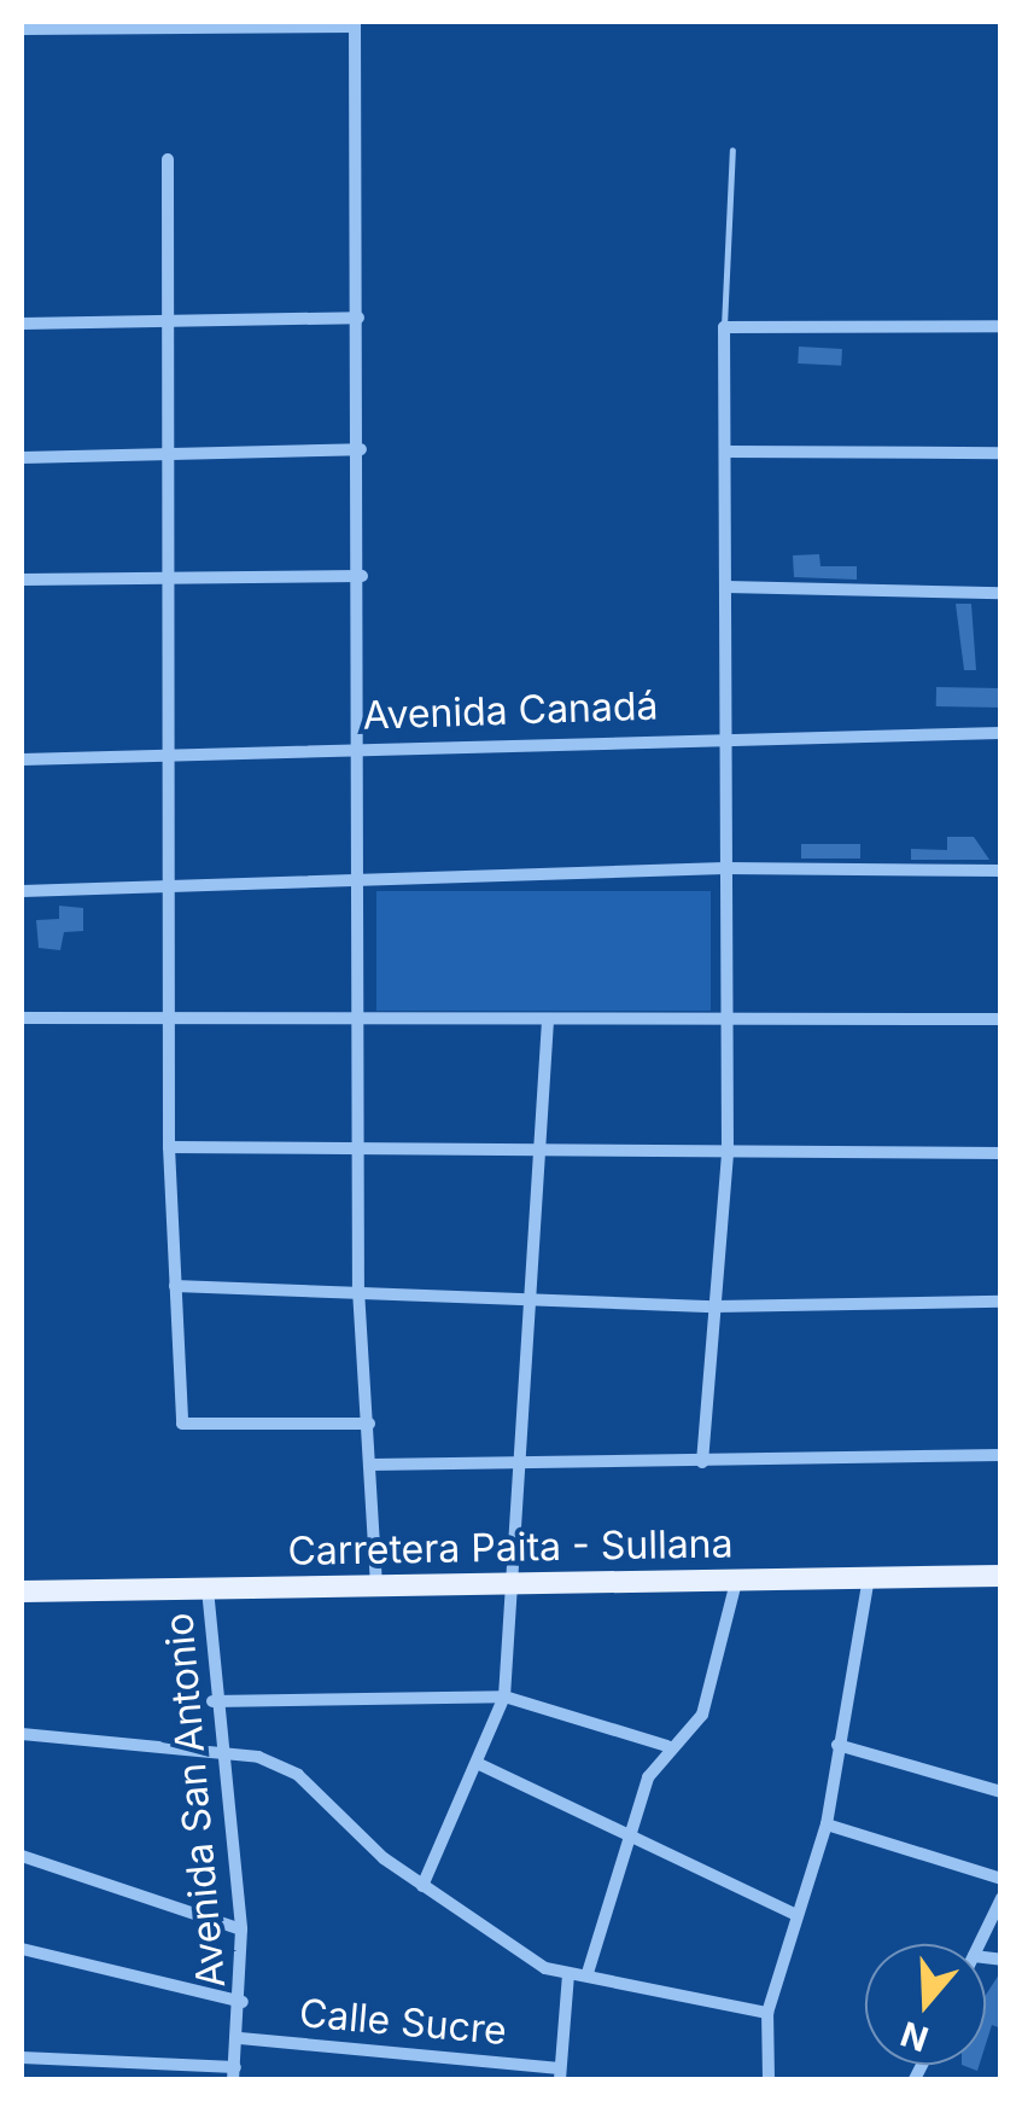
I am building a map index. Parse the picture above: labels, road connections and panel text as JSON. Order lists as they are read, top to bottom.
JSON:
{
  "streets": {
    "main road": ["Carretera Paita - Sullana"],
    "street": ["Avenida Canadá", "Avenida San Antonio", "Calle Sucre"]
  },
  "crossings": [
    ["Carretera Paita - Sullana", "Avenida San Antonio"],
    ["Avenida San Antonio", "Calle Sucre"]
  ],
  "north": "bottom"
}
